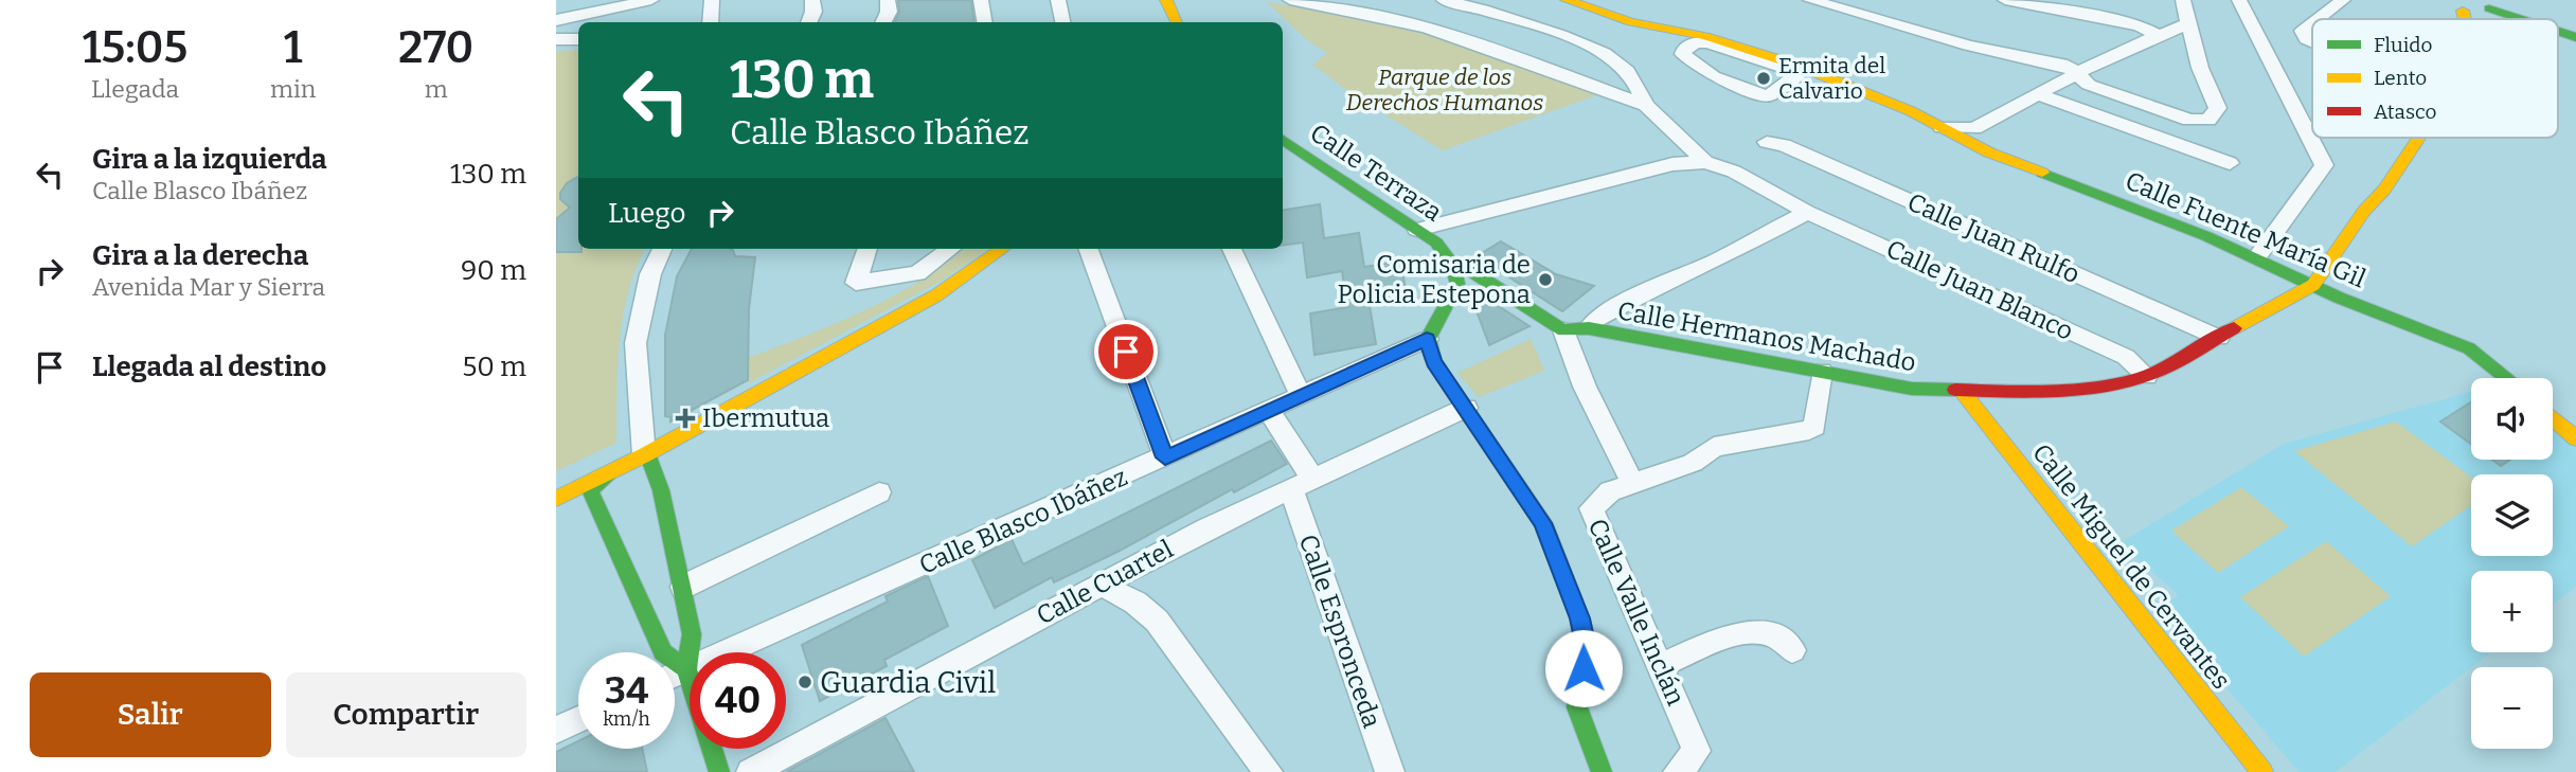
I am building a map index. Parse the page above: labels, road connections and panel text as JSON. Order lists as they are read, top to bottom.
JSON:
{
  "streets": {
    "street": [
      "Calle Terraza",
      "Calle Fuente María Gil",
      "Calle Juan Rulfo",
      "Calle Juan Blanco",
      "Calle Hermanos Machado",
      "Calle Blasco Ibáñez",
      "Calle Miguel de Cervantes",
      "Calle Cuartel",
      "Calle Valle Inclán",
      "Calle Espronceda"
    ]
  },
  "crossings": [
    ["Calle Fuente María Gil", "Calle Hermanos Machado"],
    ["Calle Juan Rulfo", "Calle Hermanos Machado"],
    ["Calle Juan Blanco", "Calle Hermanos Machado"],
    ["Calle Hermanos Machado", "Calle Miguel de Cervantes"],
    ["Calle Blasco Ibáñez", "Calle Espronceda"],
    ["Calle Cuartel", "Calle Espronceda"]
  ],
  "parks": ["Parque de los Derechos Humanos"],
  "places": {
    "other": ["Ermita del Calvario", "Comisaria de Policia Estepona", "Guardia Civil"],
    "health": ["Ibermutua"]
  },
  "legend": ["Fluido", "Lento", "Atasco"],
  "page": {
    "eta": [
      "15:05",
      "Llegada",
      "1",
      "min",
      "270",
      "m"
    ],
    "turn": ["130 m", "Calle Blasco Ibáñez"],
    "list": [
      {
        "name": "Gira a la izquierda",
        "note": "Calle Blasco Ibáñez",
        "value": "130 m"
      },
      {
        "name": "Gira a la derecha",
        "note": "Avenida Mar y Sierra",
        "value": "90 m"
      },
      {
        "name": "Llegada al destino",
        "value": "50 m"
      }
    ],
    "then": "Luego",
    "map_buttons": ["+", "−"],
    "speed": "34 km/h",
    "limit": "40",
    "buttons": ["Salir", "Compartir"]
  }
}
